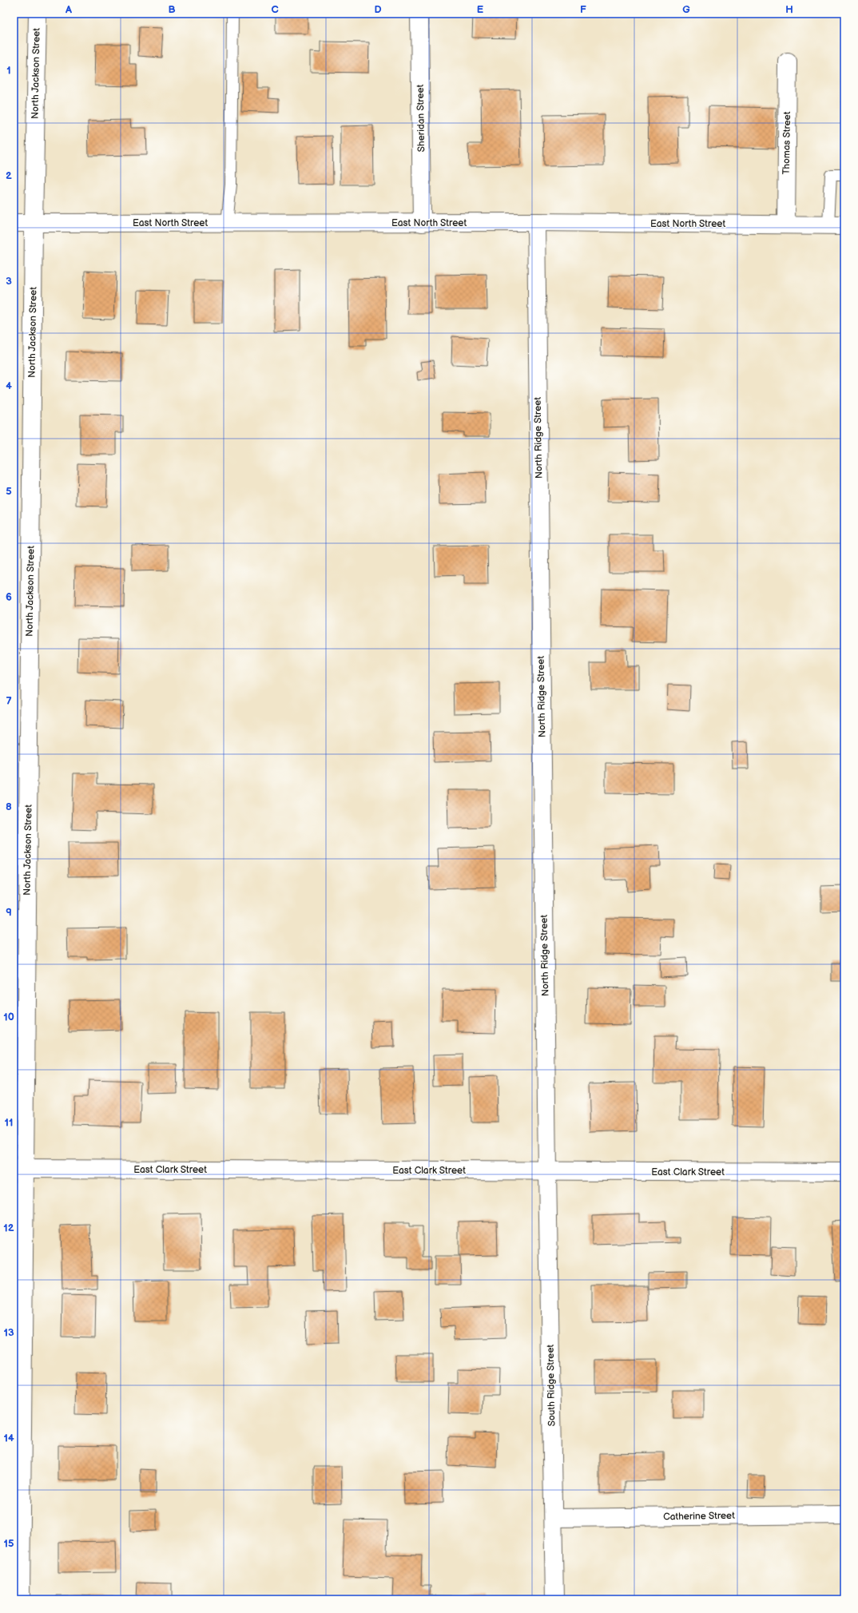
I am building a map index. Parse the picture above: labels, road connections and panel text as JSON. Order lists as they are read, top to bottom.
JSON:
{
  "streets": {
    "street": [
      "North Jackson Street",
      "Sheridan Street",
      "Thomas Street",
      "East North Street",
      "North Ridge Street",
      "East Clark Street",
      "South Ridge Street",
      "Catherine Street"
    ]
  },
  "crossings": [
    ["North Jackson Street", "East North Street"],
    ["North Jackson Street", "East Clark Street"],
    ["Sheridan Street", "East North Street"],
    ["Thomas Street", "East North Street"],
    ["East North Street", "North Ridge Street"],
    ["North Ridge Street", "East Clark Street"],
    ["North Ridge Street", "South Ridge Street"],
    ["East Clark Street", "South Ridge Street"],
    ["South Ridge Street", "Catherine Street"]
  ],
  "grid": {
    "columns": [
      "A",
      "B",
      "C",
      "D",
      "E",
      "F",
      "G",
      "H"
    ],
    "rows": [
      "1",
      "2",
      "3",
      "4",
      "5",
      "6",
      "7",
      "8",
      "9",
      "10",
      "11",
      "12",
      "13",
      "14",
      "15"
    ]
  }
}
